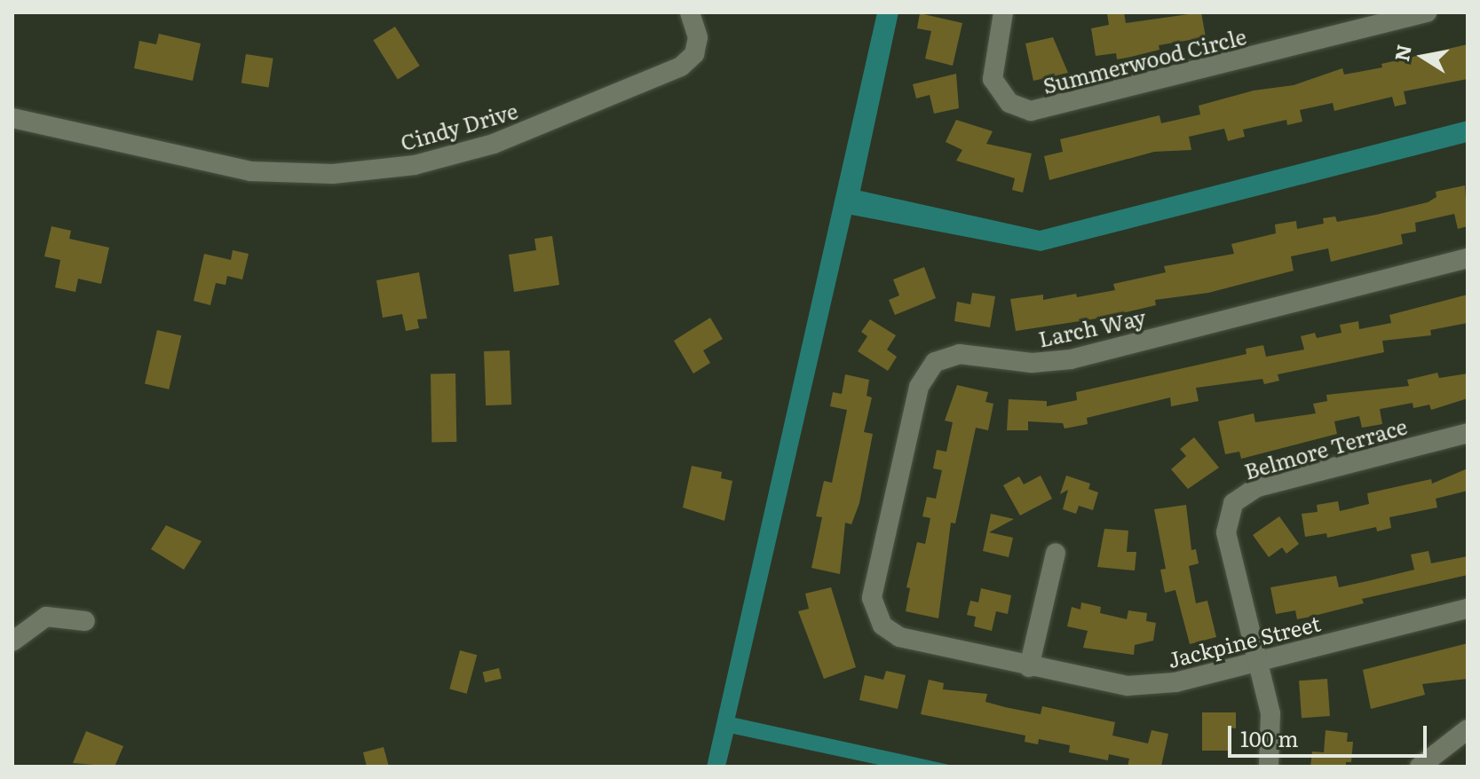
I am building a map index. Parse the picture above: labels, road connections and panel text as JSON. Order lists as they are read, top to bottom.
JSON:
{
  "streets": {
    "street": [
      "Summerwood Circle",
      "Cindy Drive",
      "Larch Way",
      "Belmore Terrace",
      "Jackpine Street"
    ]
  },
  "crossings": [
    ["Larch Way", "Jackpine Street"],
    ["Belmore Terrace", "Jackpine Street"]
  ],
  "scale_bar": "100 m",
  "north": "left"
}
